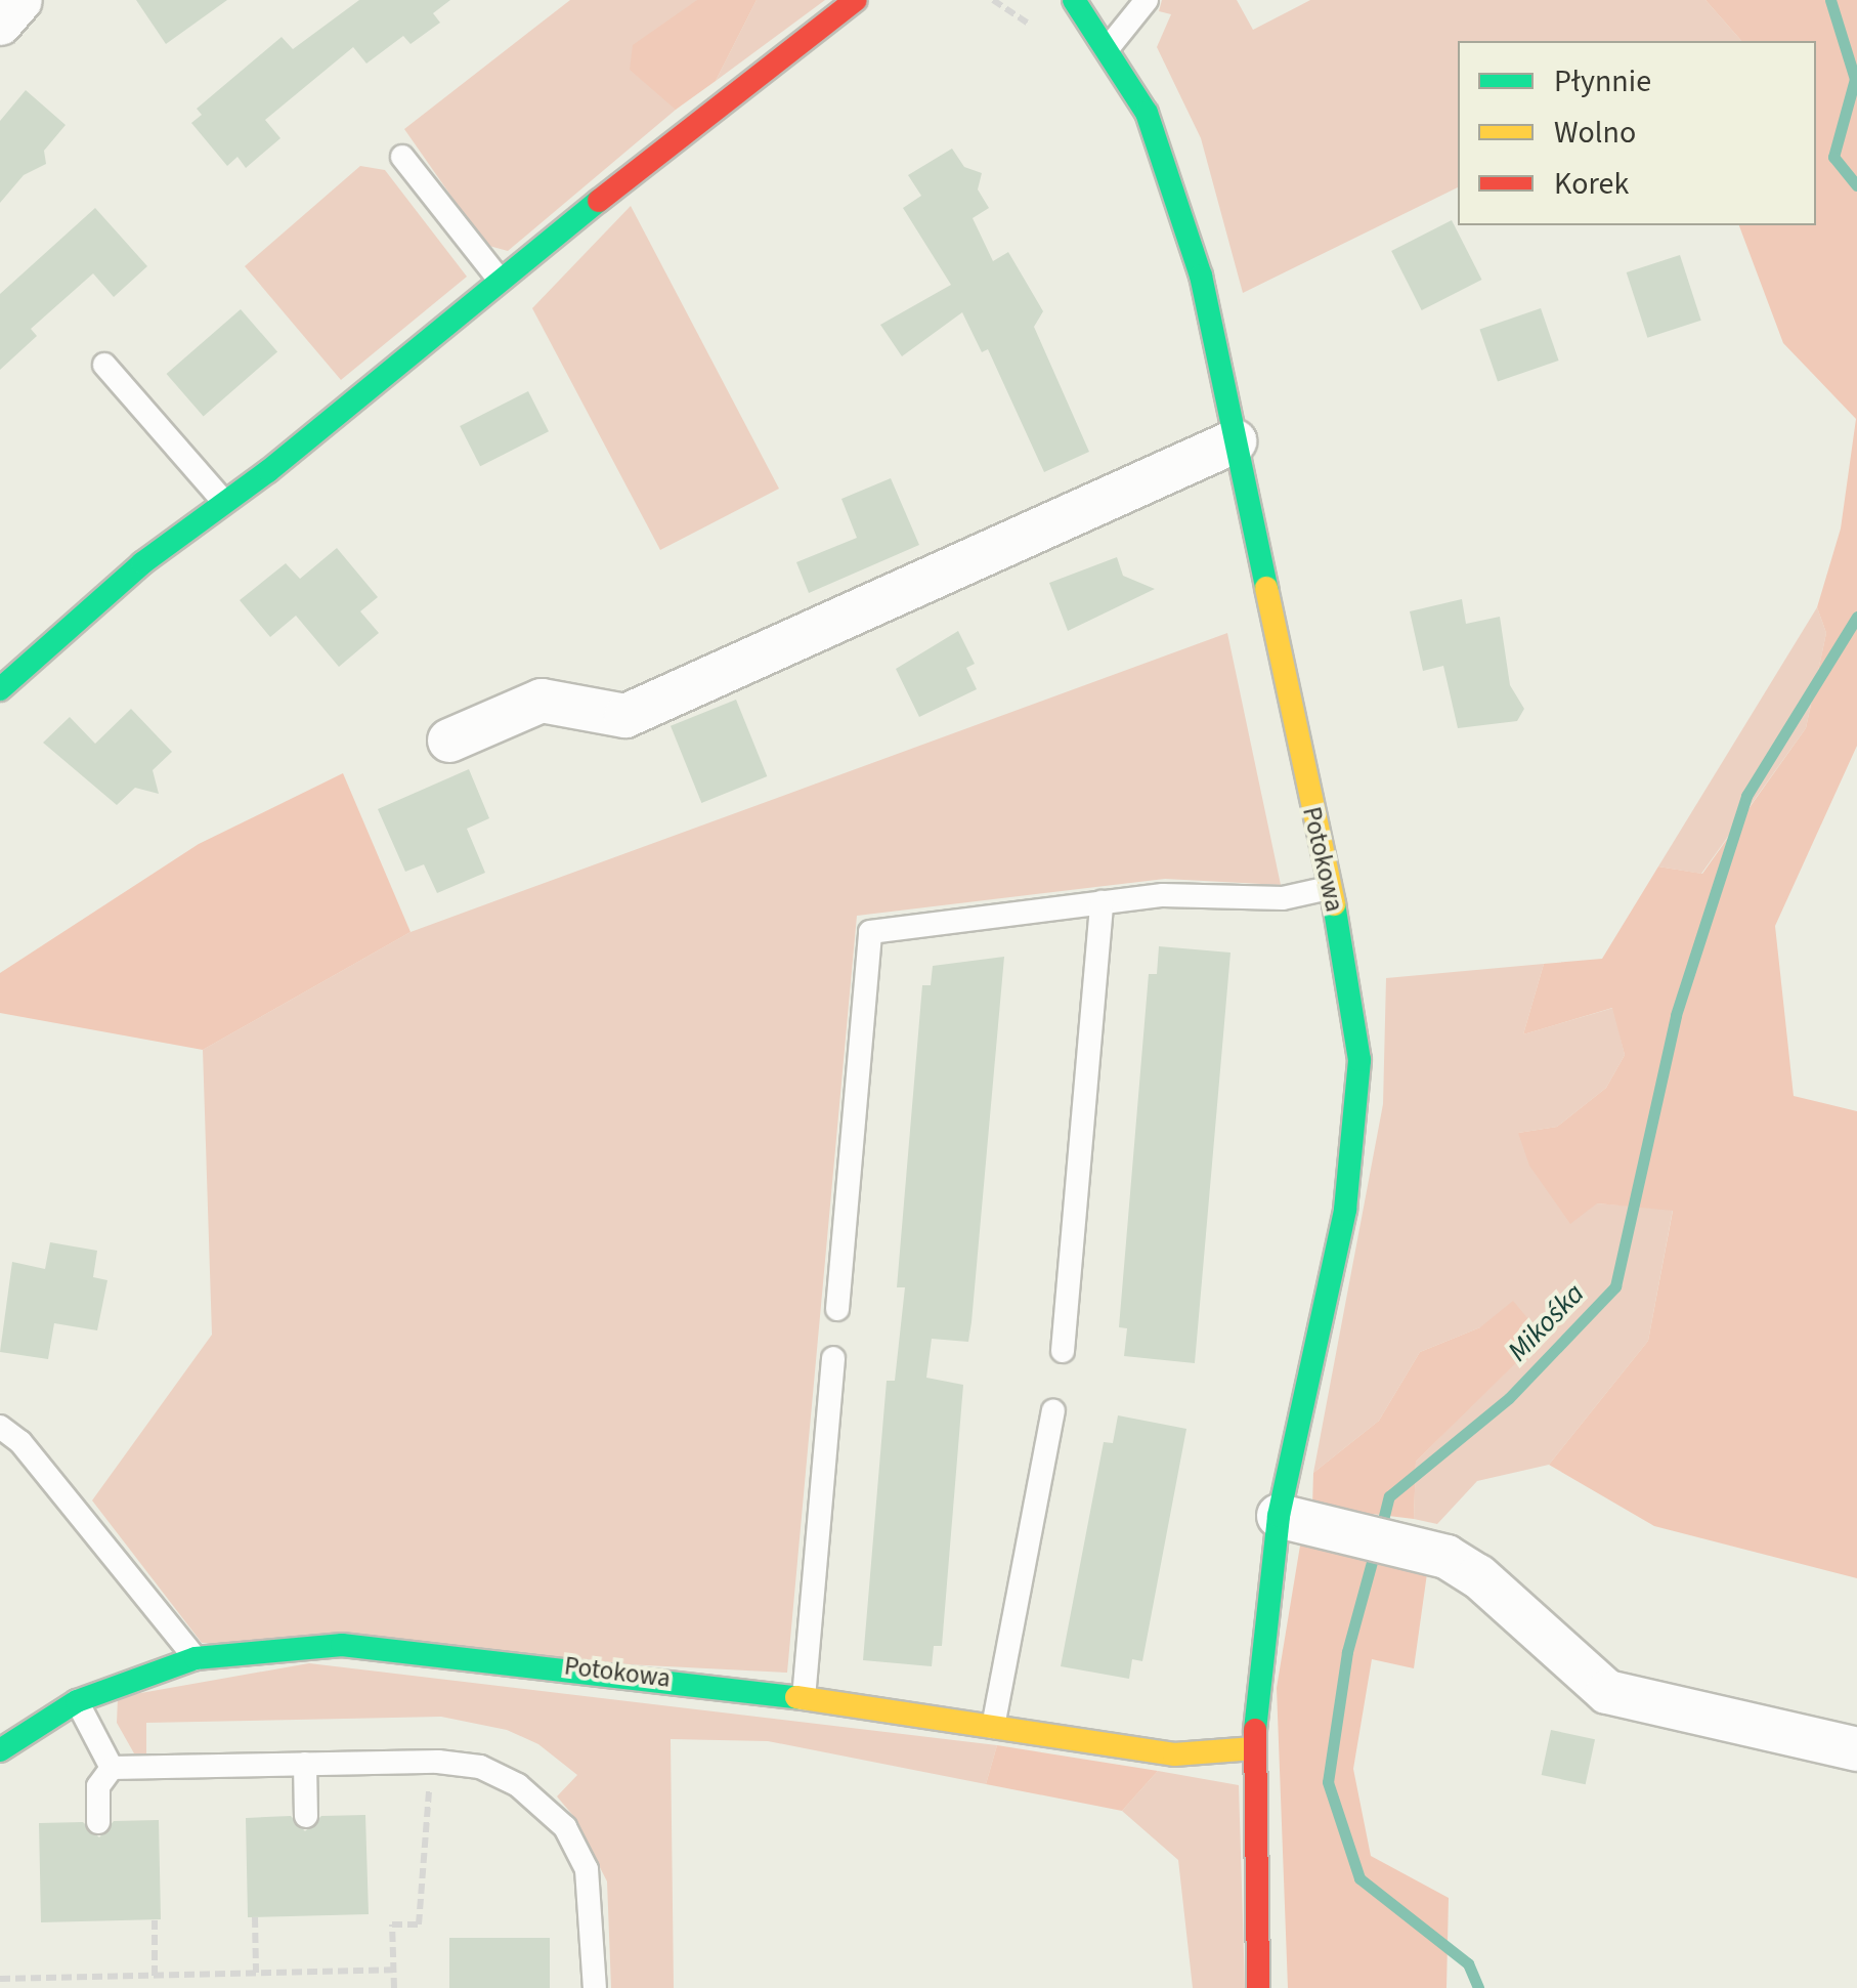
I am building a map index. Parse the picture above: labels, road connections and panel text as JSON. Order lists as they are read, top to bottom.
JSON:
{
  "streets": {
    "street": ["Potokowa"]
  },
  "water": ["Mikośka"],
  "legend": ["Płynnie", "Wolno", "Korek"]
}
